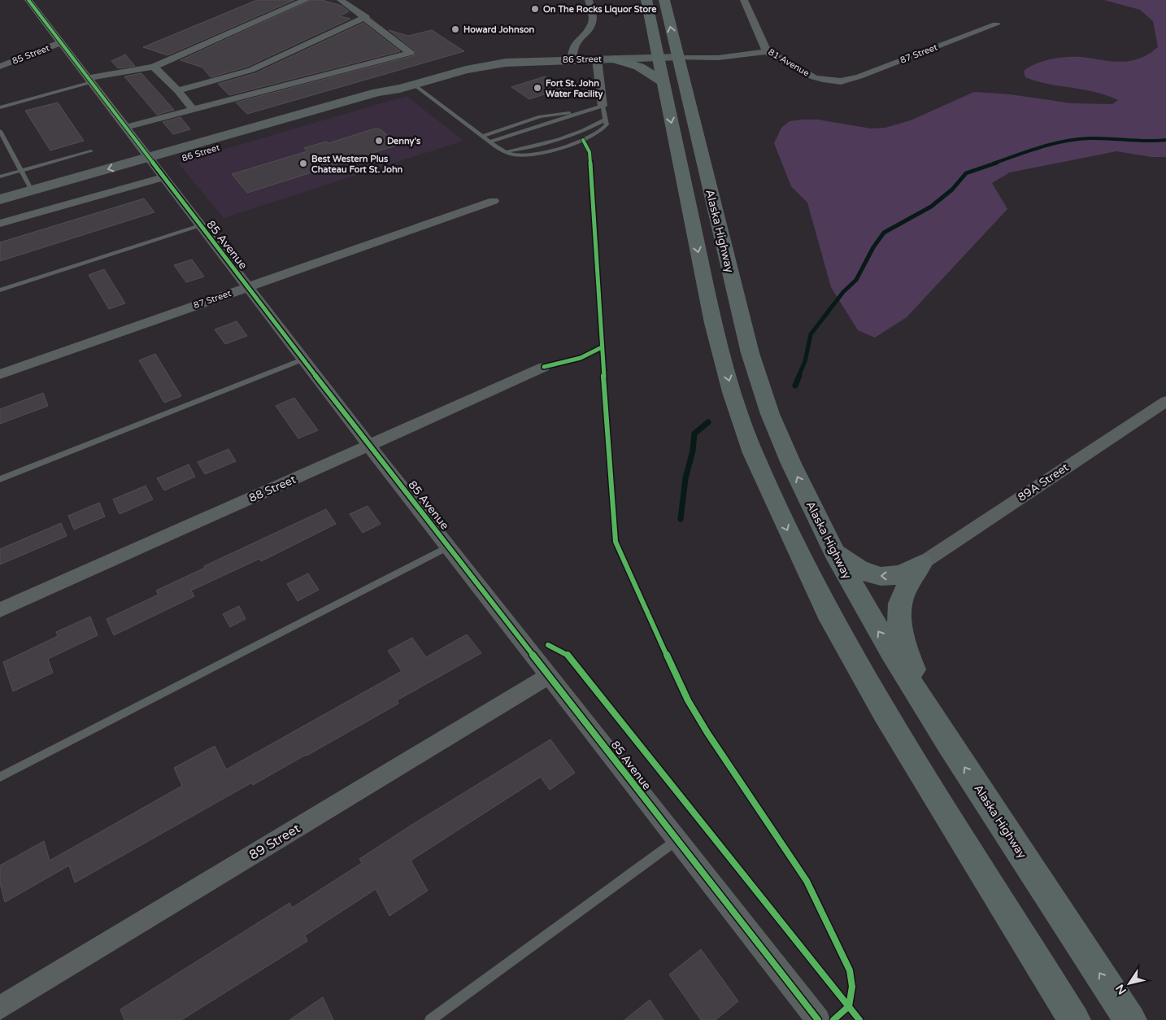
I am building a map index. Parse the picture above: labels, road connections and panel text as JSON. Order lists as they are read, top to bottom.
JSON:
{
  "streets": {
    "highway": ["Alaska Highway"],
    "main road": ["86 Street"],
    "street": [
      "87 Street",
      "85 Street",
      "81 Avenue",
      "85 Avenue",
      "89A Street",
      "88 Street",
      "89 Street"
    ]
  },
  "crossings": [
    ["87 Street", "81 Avenue"],
    ["87 Street", "85 Avenue"],
    ["85 Street", "85 Avenue"],
    ["86 Street", "81 Avenue"],
    ["86 Street", "Alaska Highway"],
    ["86 Street", "85 Avenue"],
    ["85 Avenue", "88 Street"],
    ["85 Avenue", "89 Street"]
  ],
  "places": [
    "On The Rocks Liquor Store",
    "Howard Johnson",
    "Fort St. John Water Facility",
    "Denny's",
    "Best Western Plus Chateau Fort St. John"
  ],
  "north": "bottom left"
}
